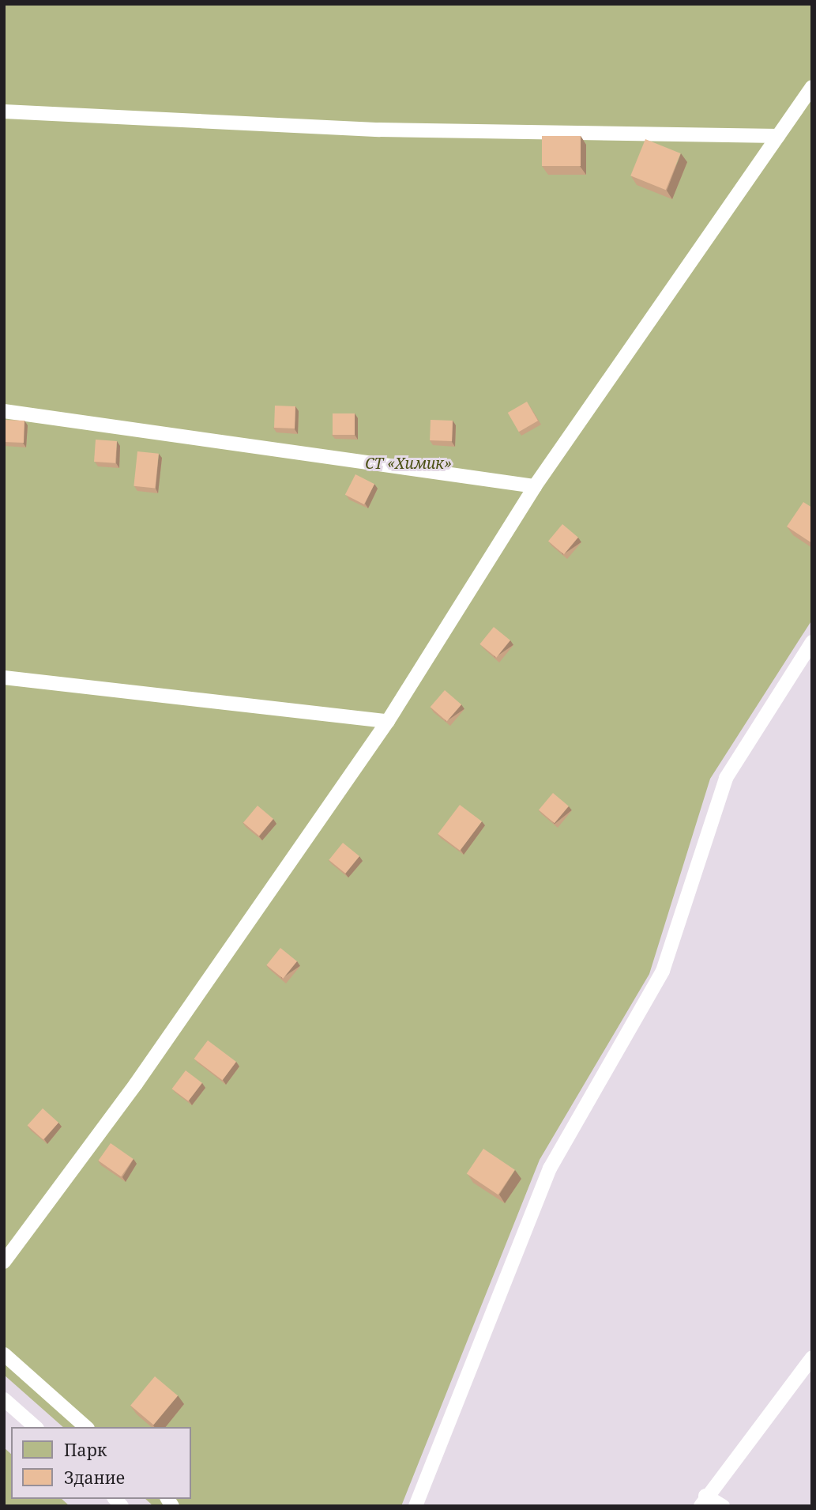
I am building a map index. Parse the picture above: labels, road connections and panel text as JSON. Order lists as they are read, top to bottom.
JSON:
{
  "parks": ["СТ «Химик»"],
  "legend": ["Парк", "Здание"]
}
